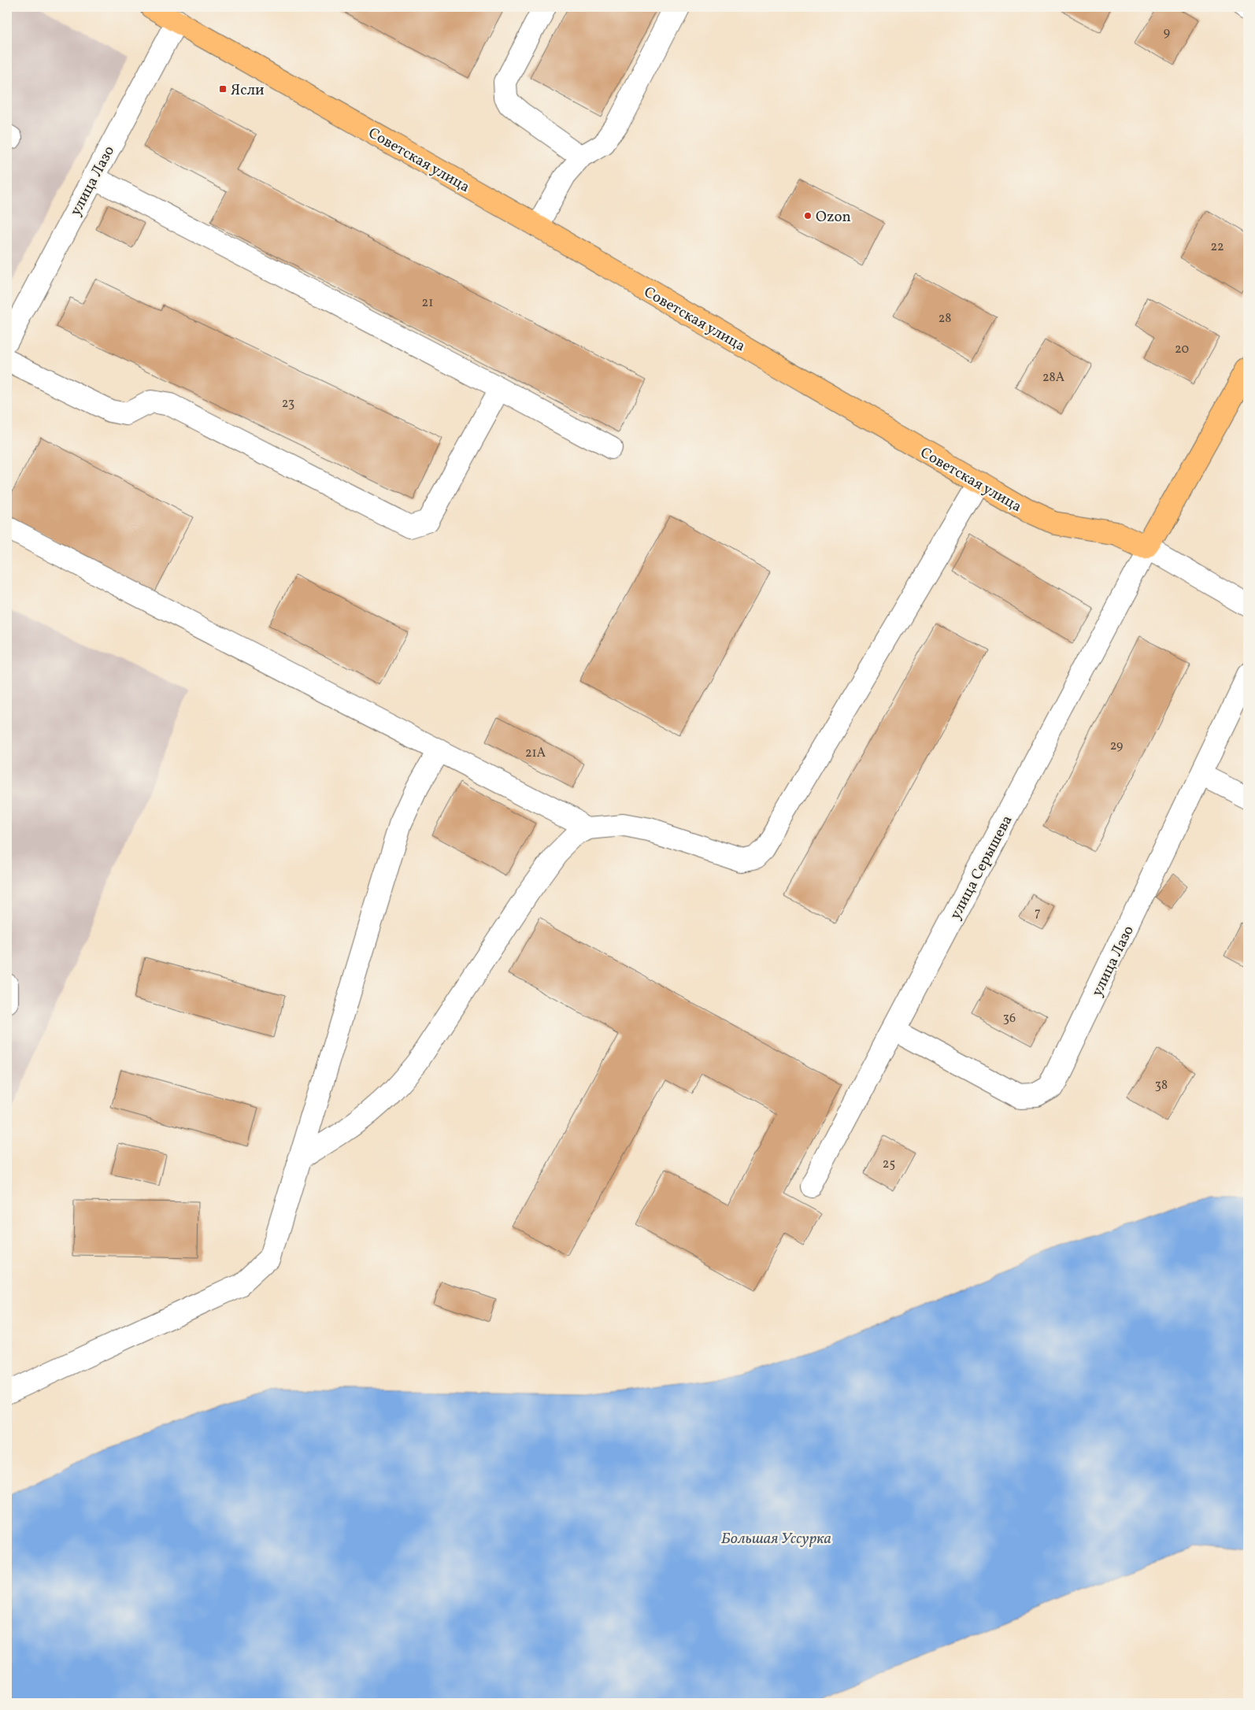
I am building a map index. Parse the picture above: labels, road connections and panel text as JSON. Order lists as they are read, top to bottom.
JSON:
{
  "streets": {
    "main road": ["Советская улица"],
    "street": ["улица Лазо", "улица Серышева"]
  },
  "crossings": [
    ["Советская улица", "улица Лазо"],
    ["Советская улица", "улица Серышева"],
    ["улица Лазо", "улица Серышева"]
  ],
  "water": ["Большая Уссурка"],
  "places": {
    "transit": ["Ясли"],
    "other": ["Ozon"]
  },
  "house_numbers": [
    "9",
    "22",
    "21",
    "28",
    "20",
    "28А",
    "23",
    "29",
    "21А",
    "7",
    "36",
    "38",
    "25"
  ]
}
